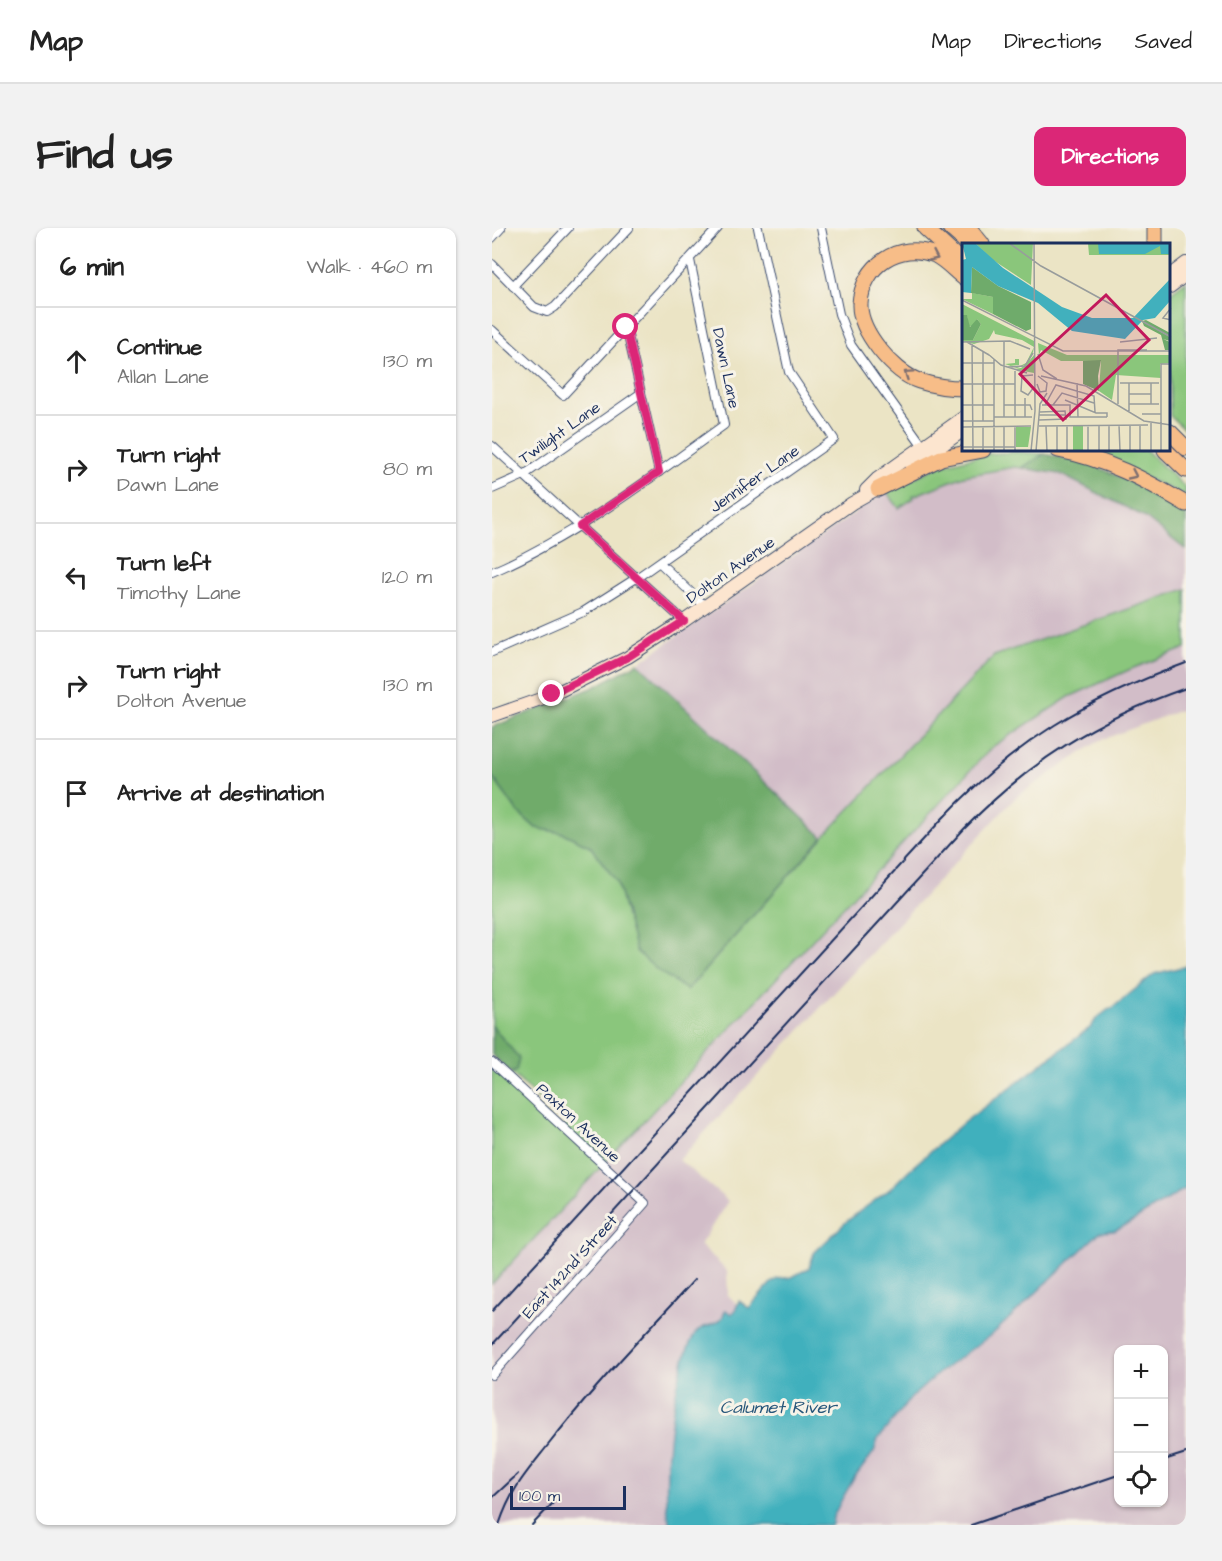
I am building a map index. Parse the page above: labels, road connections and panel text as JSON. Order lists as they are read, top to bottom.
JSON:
{
  "streets": {
    "street": [
      "Dawn Lane",
      "Twilight Lane",
      "Jennifer Lane",
      "Dolton Avenue",
      "Paxton Avenue",
      "East 142nd Street"
    ]
  },
  "crossings": [
    ["Paxton Avenue", "East 142nd Street"]
  ],
  "water": ["Calumet River"],
  "scale_bar": "100 m",
  "page": {
    "header": "Map",
    "nav": ["Map", "Directions", "Saved"],
    "title": "Find us",
    "buttons": "Directions",
    "heading": ["6 min", "Walk · 460 m"],
    "list": [
      ["Continue", "Allan Lane", "130 m"],
      ["Turn right", "Dawn Lane", "80 m"],
      ["Turn left", "Timothy Lane", "120 m"],
      ["Turn right", "Dolton Avenue", "130 m"],
      "Arrive at destination"
    ],
    "map_buttons": ["+", "−"],
    "scale": "100 m"
  }
}
